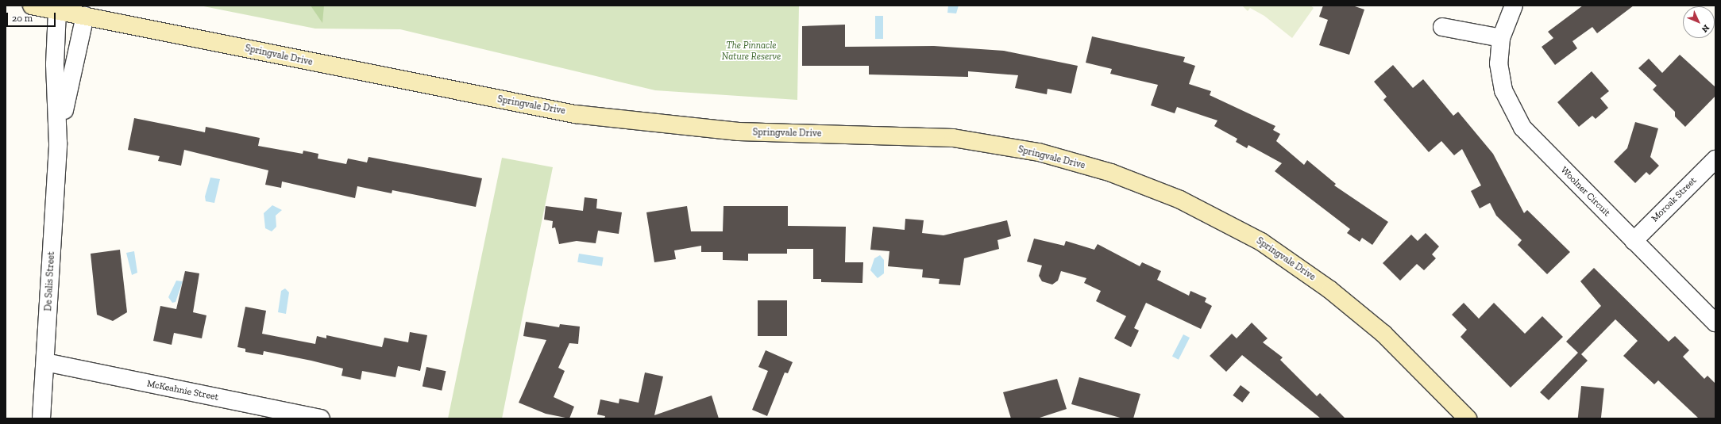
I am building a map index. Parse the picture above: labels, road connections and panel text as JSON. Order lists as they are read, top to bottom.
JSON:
{
  "streets": {
    "main road": ["Springvale Drive"],
    "street": [
      "Woolner Circuit",
      "Moroak Street",
      "De Salis Street",
      "McKeahnie Street"
    ]
  },
  "crossings": [
    ["Springvale Drive", "De Salis Street"],
    ["Woolner Circuit", "Moroak Street"],
    ["De Salis Street", "McKeahnie Street"]
  ],
  "parks": ["The Pinnacle Nature Reserve"],
  "scale_bar": "20 m",
  "north": "bottom right"
}
